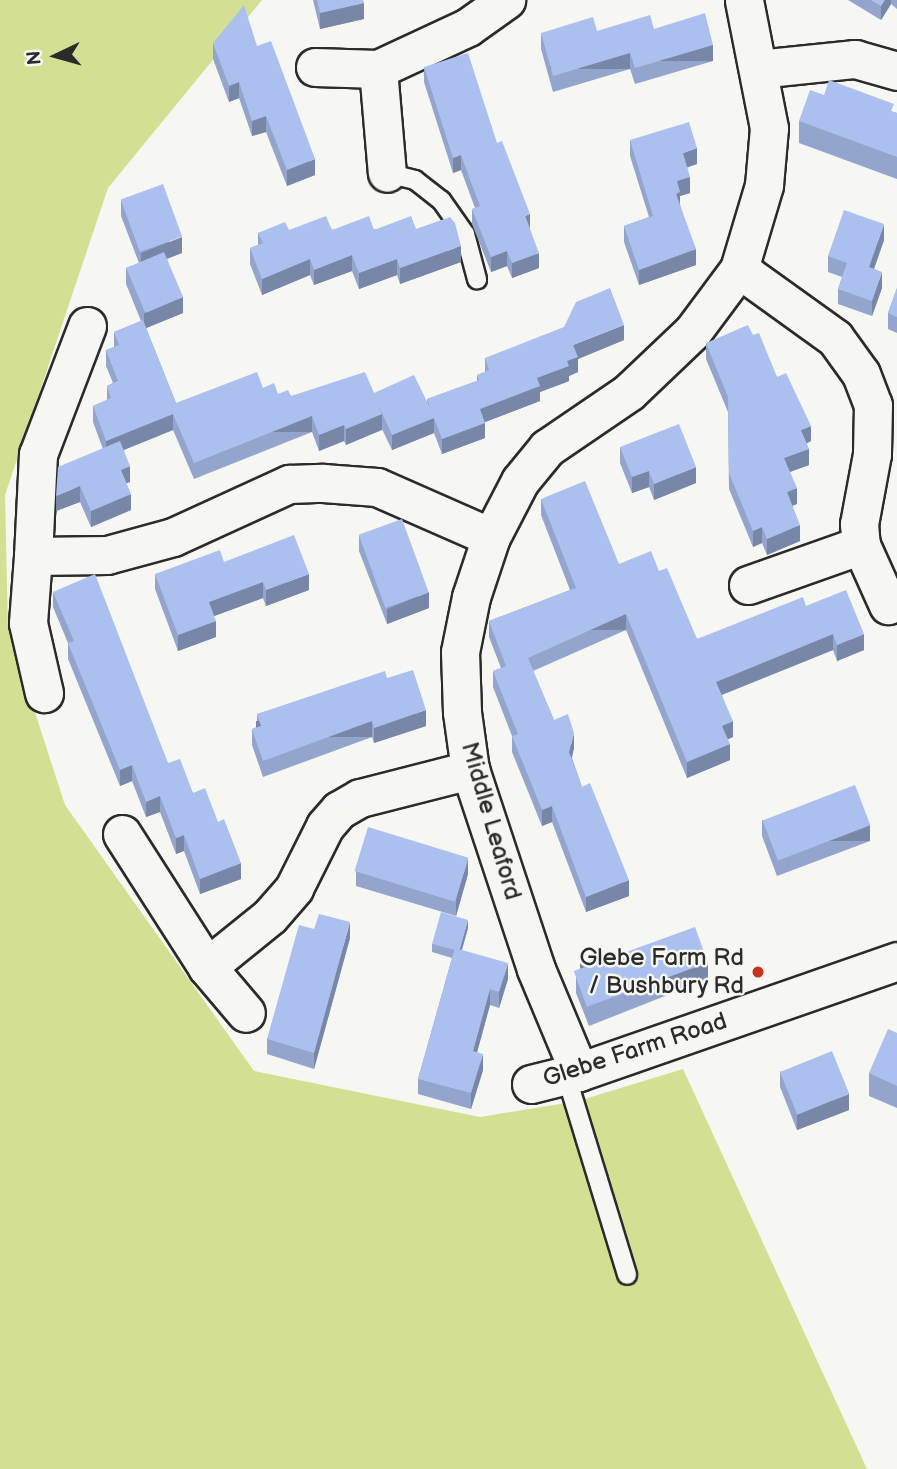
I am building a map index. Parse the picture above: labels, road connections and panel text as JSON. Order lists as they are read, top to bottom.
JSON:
{
  "streets": {
    "street": ["Middle Leaford", "Glebe Farm Road"]
  },
  "crossings": [
    ["Middle Leaford", "Glebe Farm Road"]
  ],
  "places": ["Glebe Farm Rd / Bushbury Rd"],
  "north": "left"
}
